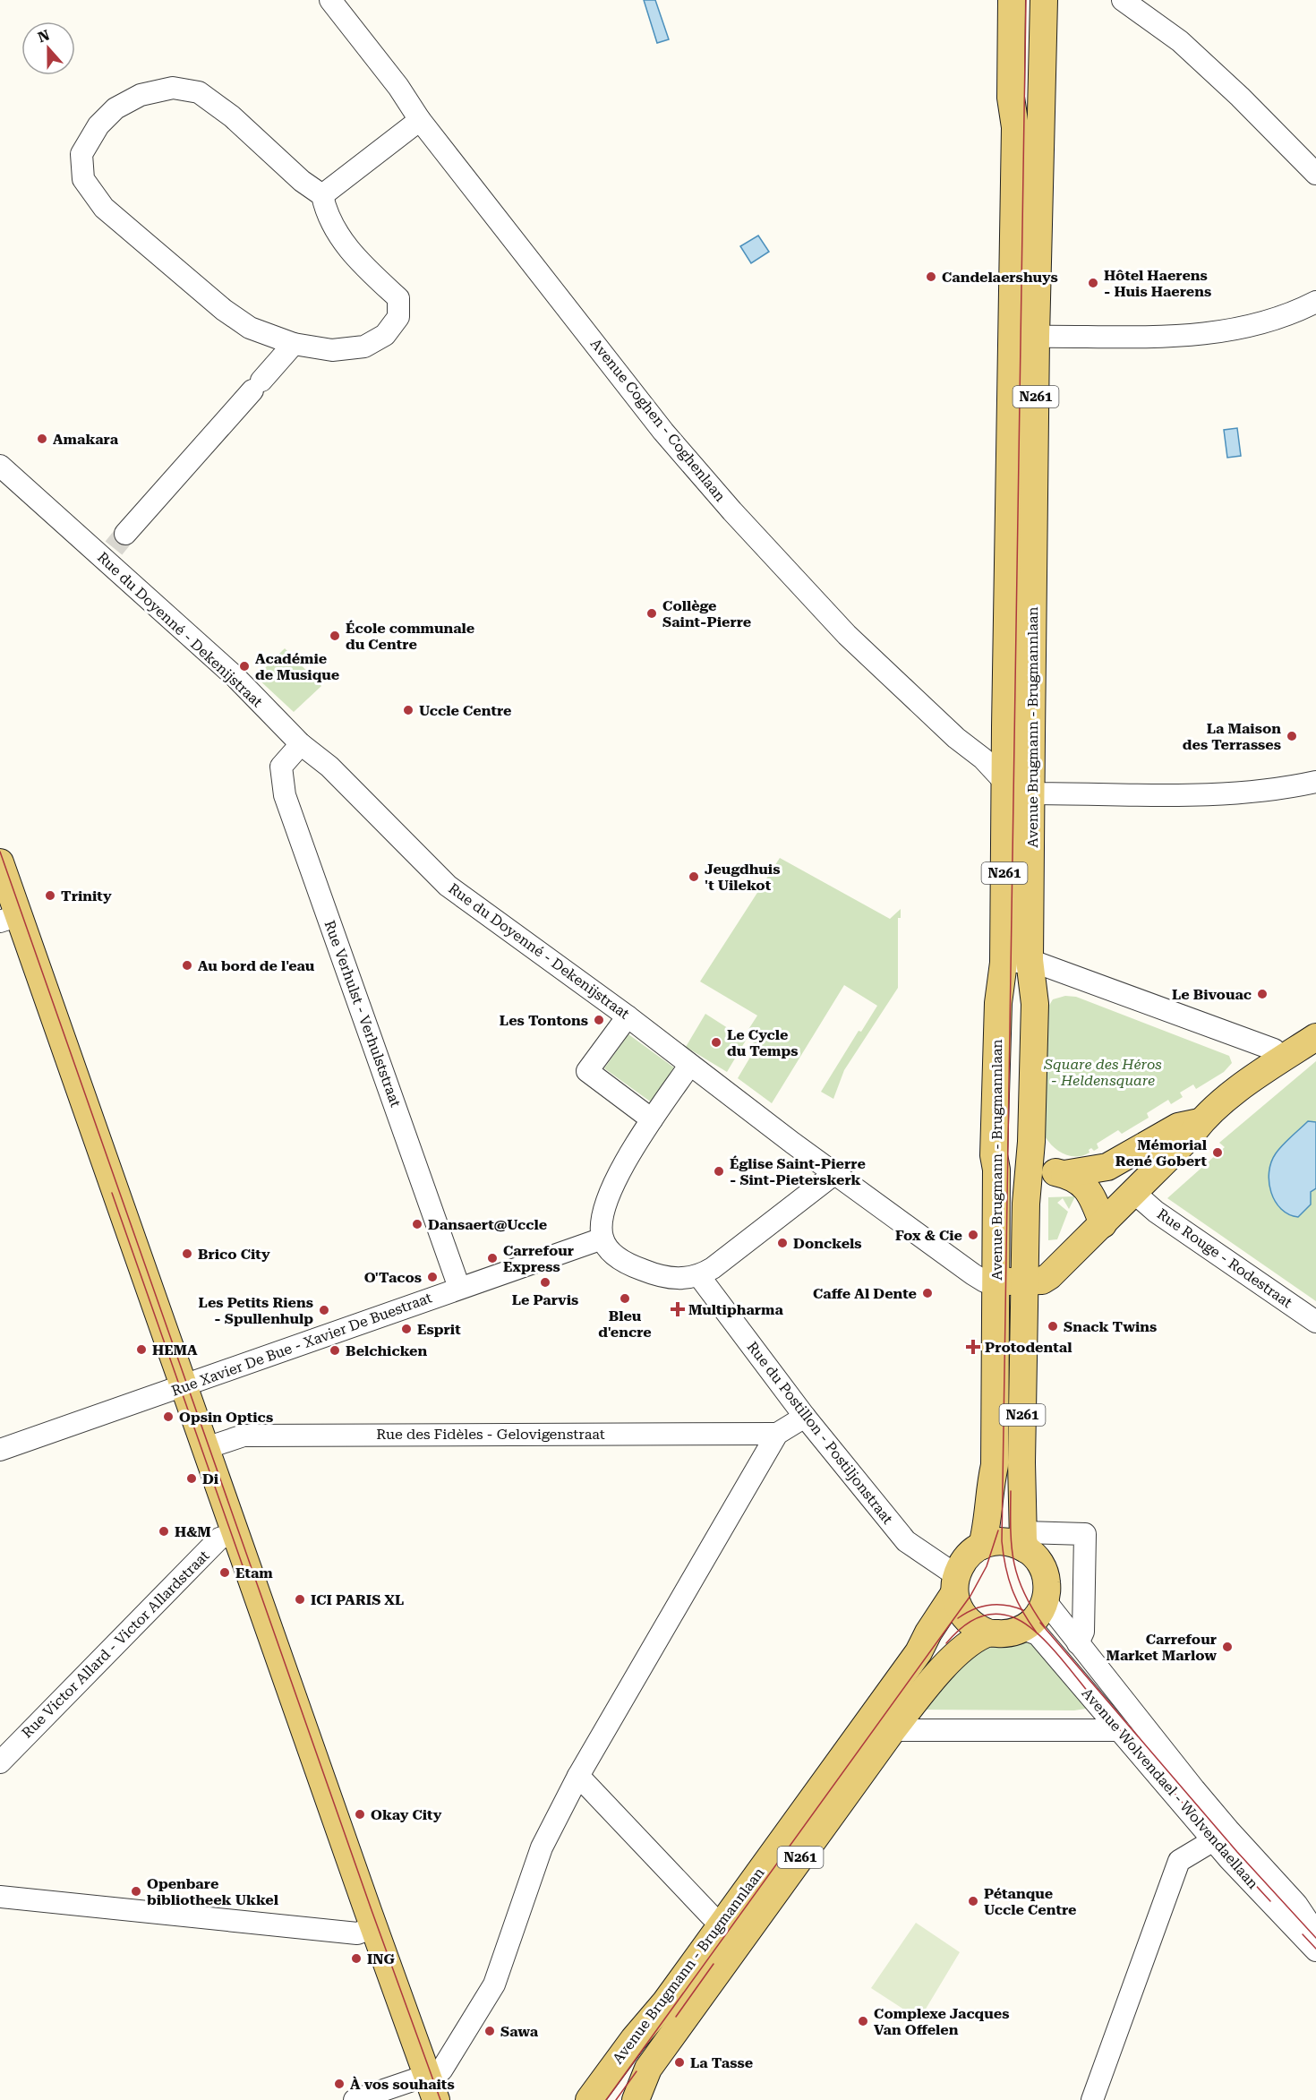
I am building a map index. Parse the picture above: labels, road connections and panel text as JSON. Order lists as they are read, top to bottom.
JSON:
{
  "streets": {
    "main road": ["N261", "Avenue Brugmann - Brugmannlaan"],
    "street": [
      "Avenue Coghen - Coghenlaan",
      "Rue du Doyenné - Dekenijstraat",
      "Rue Verhulst - Verhulststraat",
      "Rue Rouge - Rodestraat",
      "Rue Xavier De Bue - Xavier De Buestraat",
      "Rue du Postillon - Postiljonstraat",
      "Rue des Fidèles - Gelovigenstraat",
      "Rue Victor Allard - Victor Allardstraat",
      "Avenue Wolvendael - Wolvendaellaan"
    ]
  },
  "crossings": [
    ["Avenue Coghen - Coghenlaan", "Avenue Brugmann - Brugmannlaan"],
    ["Rue du Doyenné - Dekenijstraat", "Avenue Brugmann - Brugmannlaan"],
    ["Rue du Doyenné - Dekenijstraat", "Rue Verhulst - Verhulststraat"],
    ["Avenue Brugmann - Brugmannlaan", "Rue du Postillon - Postiljonstraat"],
    ["Avenue Brugmann - Brugmannlaan", "Avenue Wolvendael - Wolvendaellaan"],
    ["Rue Verhulst - Verhulststraat", "Rue Xavier De Bue - Xavier De Buestraat"],
    ["Rue du Postillon - Postiljonstraat", "Avenue Wolvendael - Wolvendaellaan"]
  ],
  "parks": ["Square des Héros - Heldensquare"],
  "places": {
    "other": [
      "Candelaershuys",
      "Hôtel Haerens - Huis Haerens",
      "Amakara",
      "Collège Saint-Pierre",
      "École communale du Centre",
      "Académie de Musique",
      "Uccle Centre",
      "La Maison des Terrasses",
      "Jeugdhuis 't Uilekot",
      "Trinity",
      "Au bord de l'eau",
      "Le Bivouac",
      "Les Tontons",
      "Le Cycle du Temps",
      "Mémorial René Gobert",
      "Église Saint-Pierre - Sint-Pieterskerk",
      "Dansaert@Uccle",
      "Fox & Cie",
      "Donckels",
      "Brico City",
      "Carrefour Express",
      "O'Tacos",
      "Le Parvis",
      "Caffe Al Dente",
      "Bleu d'encre",
      "Les Petits Riens - Spullenhulp",
      "Snack Twins",
      "Esprit",
      "HEMA",
      "Belchicken",
      "Opsin Optics",
      "Di",
      "H&M",
      "Etam",
      "ICI PARIS XL",
      "Carrefour Market Marlow",
      "Okay City",
      "Openbare bibliotheek Ukkel",
      "Pétanque Uccle Centre",
      "ING",
      "Complexe Jacques Van Offelen",
      "Sawa",
      "La Tasse",
      "À vos souhaits"
    ],
    "health": ["Multipharma", "Protodental"]
  },
  "north": "top"
}
